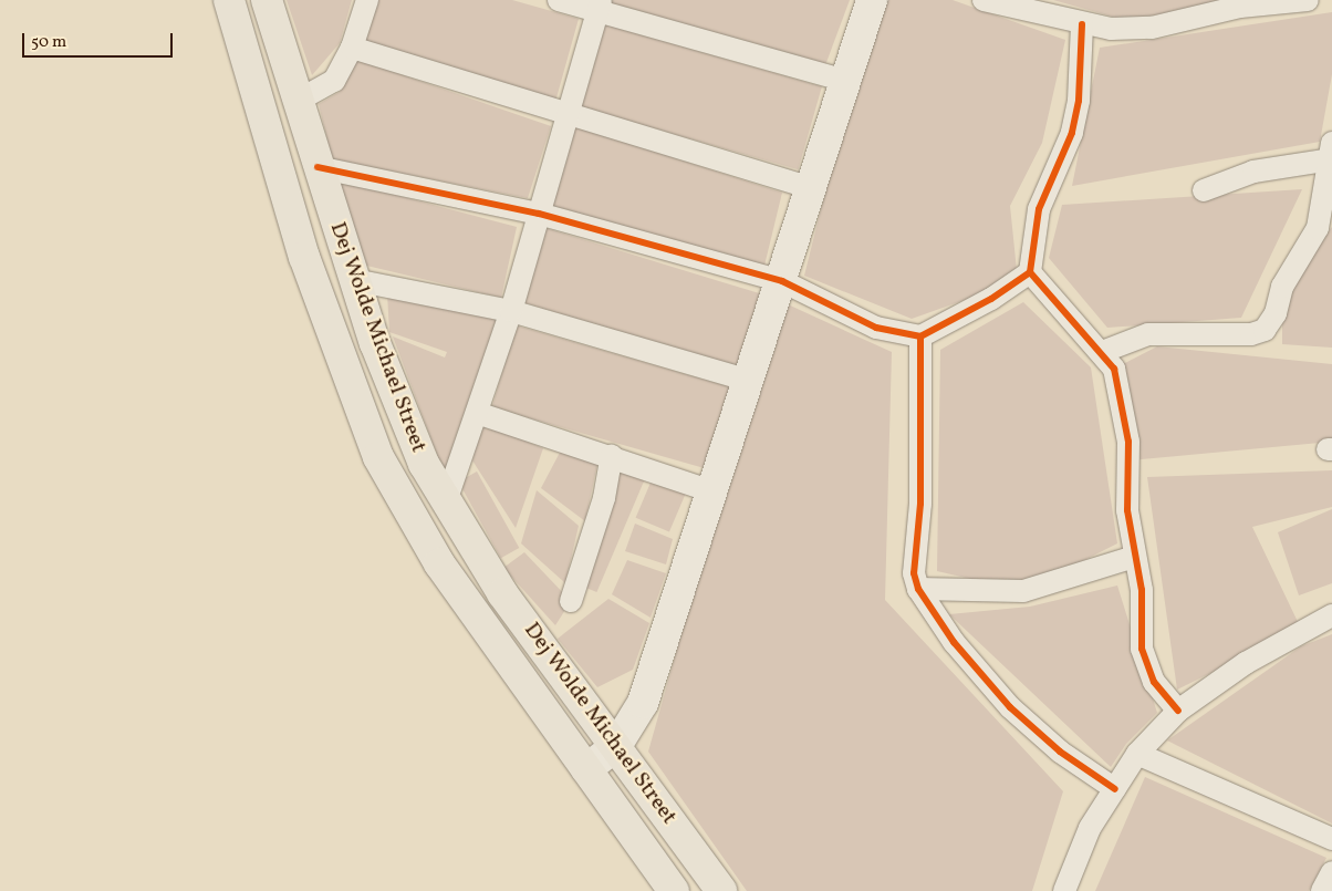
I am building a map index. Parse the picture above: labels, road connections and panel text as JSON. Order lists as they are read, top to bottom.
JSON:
{
  "streets": {
    "main road": ["Dej Wolde Michael Street"]
  },
  "scale_bar": "50 m"
}
